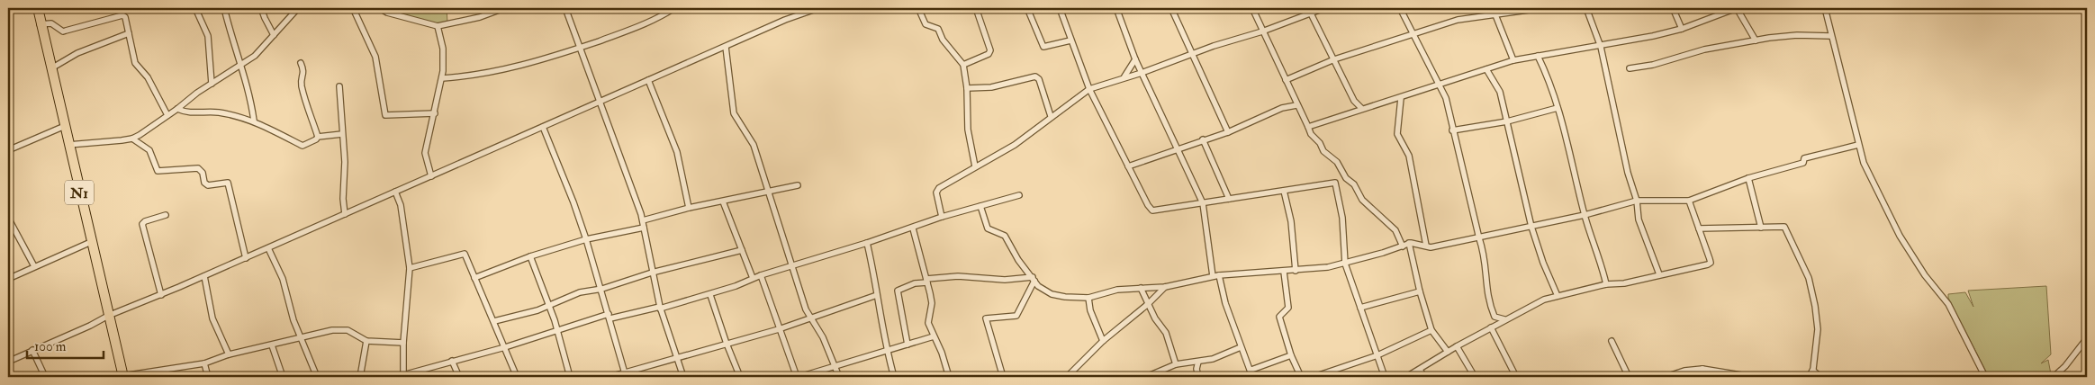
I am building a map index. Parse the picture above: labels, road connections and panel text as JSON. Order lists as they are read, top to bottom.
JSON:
{
  "streets": {
    "highway": ["N1"]
  },
  "scale_bar": "100 m"
}
